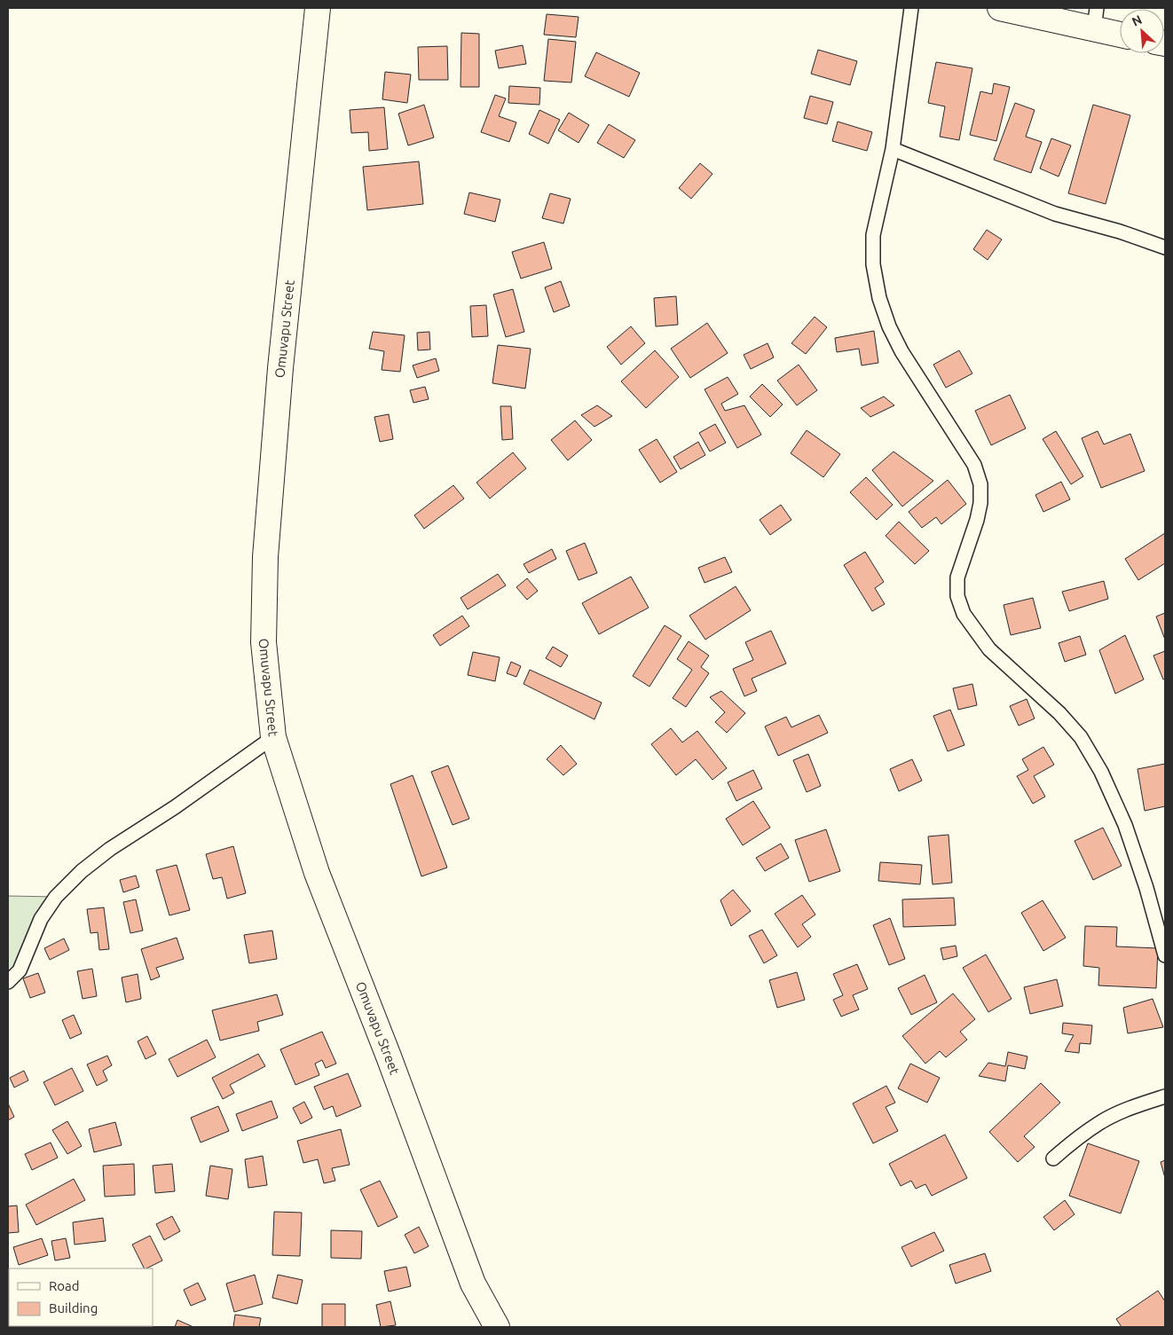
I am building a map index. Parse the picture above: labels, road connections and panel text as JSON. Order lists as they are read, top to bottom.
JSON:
{
  "streets": {
    "street": ["Omuvapu Street"]
  },
  "legend": ["Road", "Building"],
  "north": "top left"
}
